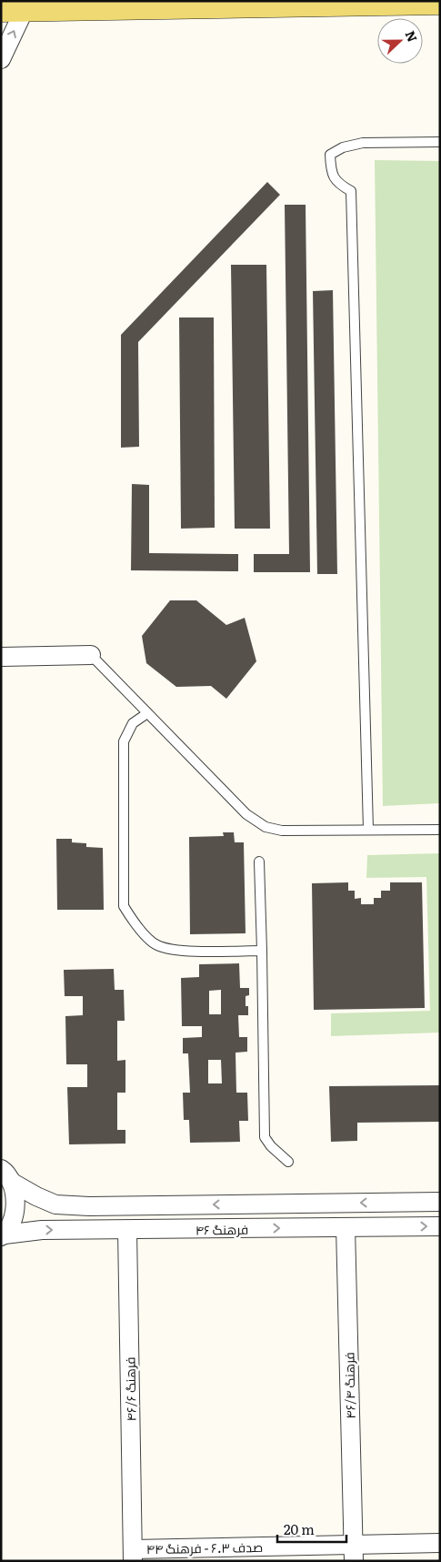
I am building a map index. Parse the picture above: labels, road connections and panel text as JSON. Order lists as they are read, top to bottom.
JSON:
{
  "streets": {
    "street": [
      "فرهنگ ۴۶",
      "فرهنگ ۴۶/۴",
      "فرهنگ ۴۶/۶",
      "صدف ۶.۳ - فرهنگ ۴۴"
    ]
  },
  "crossings": [
    ["فرهنگ ۴۶", "فرهنگ ۴۶/۴"],
    ["فرهنگ ۴۶", "فرهنگ ۴۶/۶"],
    ["فرهنگ ۴۶/۴", "صدف ۶.۳ - فرهنگ ۴۴"],
    ["فرهنگ ۴۶/۶", "صدف ۶.۳ - فرهنگ ۴۴"]
  ],
  "scale_bar": "20 m",
  "north": "right"
}
